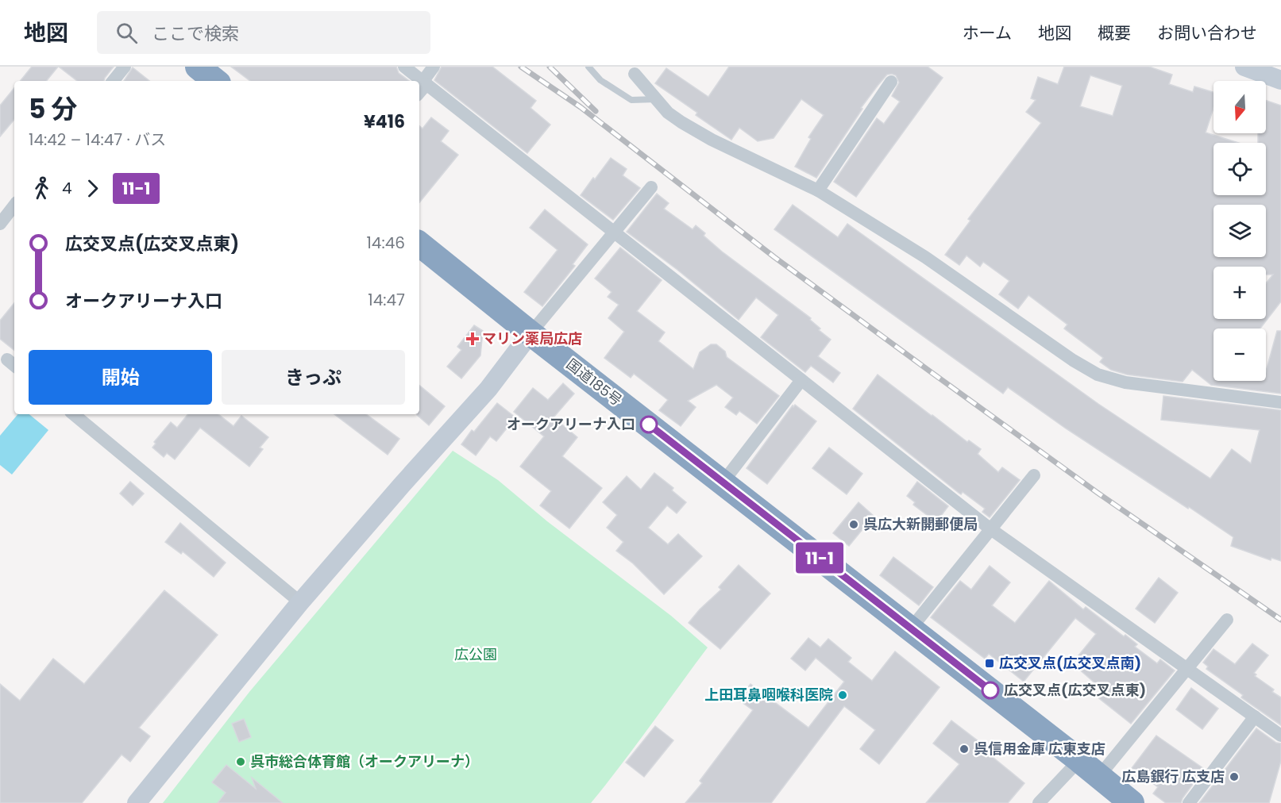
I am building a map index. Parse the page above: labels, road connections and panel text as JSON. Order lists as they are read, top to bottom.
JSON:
{
  "streets": {
    "highway": ["国道185号"]
  },
  "parks": ["広公園"],
  "places": {
    "health": ["マリン薬局広店"],
    "other": [
      "オークアリーナ入口",
      "呉広大新開郵便局",
      "広交叉点(広交叉点東)",
      "上田耳鼻咽喉科医院",
      "呉信用金庫 広東支店",
      "呉市総合体育館（オークアリーナ）",
      "広島銀行 広支店"
    ],
    "transit": ["広交叉点(広交叉点南)"]
  },
  "lines": ["bus line 11-1"],
  "north": "bottom",
  "page": {
    "header": "地図",
    "search": "ここで検索",
    "nav": [
      "ホーム",
      "地図",
      "概要",
      "お問い合わせ"
    ],
    "on_map": "11-1",
    "map_buttons": ["+", "−"],
    "heading": ["5 分", "14:42 – 14:47 · バス", "¥416"],
    "legs": ["4", "11-1"],
    "list": [
      {
        "name": "広交叉点(広交叉点東)",
        "value": "14:46"
      },
      {
        "name": "オークアリーナ入口",
        "value": "14:47"
      }
    ],
    "buttons": ["開始", "きっぷ"]
  }
}
